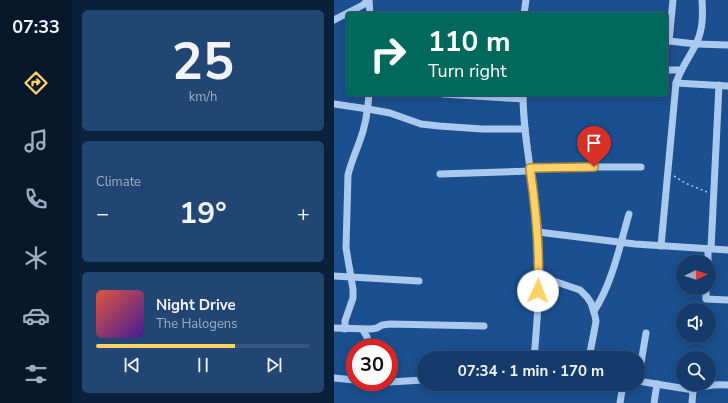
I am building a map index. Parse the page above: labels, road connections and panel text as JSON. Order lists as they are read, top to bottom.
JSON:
{
  "north": "right",
  "page": {
    "tabs": "07:33",
    "tile": [
      ["25", "km/h"],
      "Climate"
    ],
    "turn": ["110 m", "Turn right"],
    "heat": ["−", "19°", "+"],
    "song": ["Night Drive", "The Halogens"],
    "limit": "30",
    "trip": "07:34 · 1 min · 170 m"
  }
}
